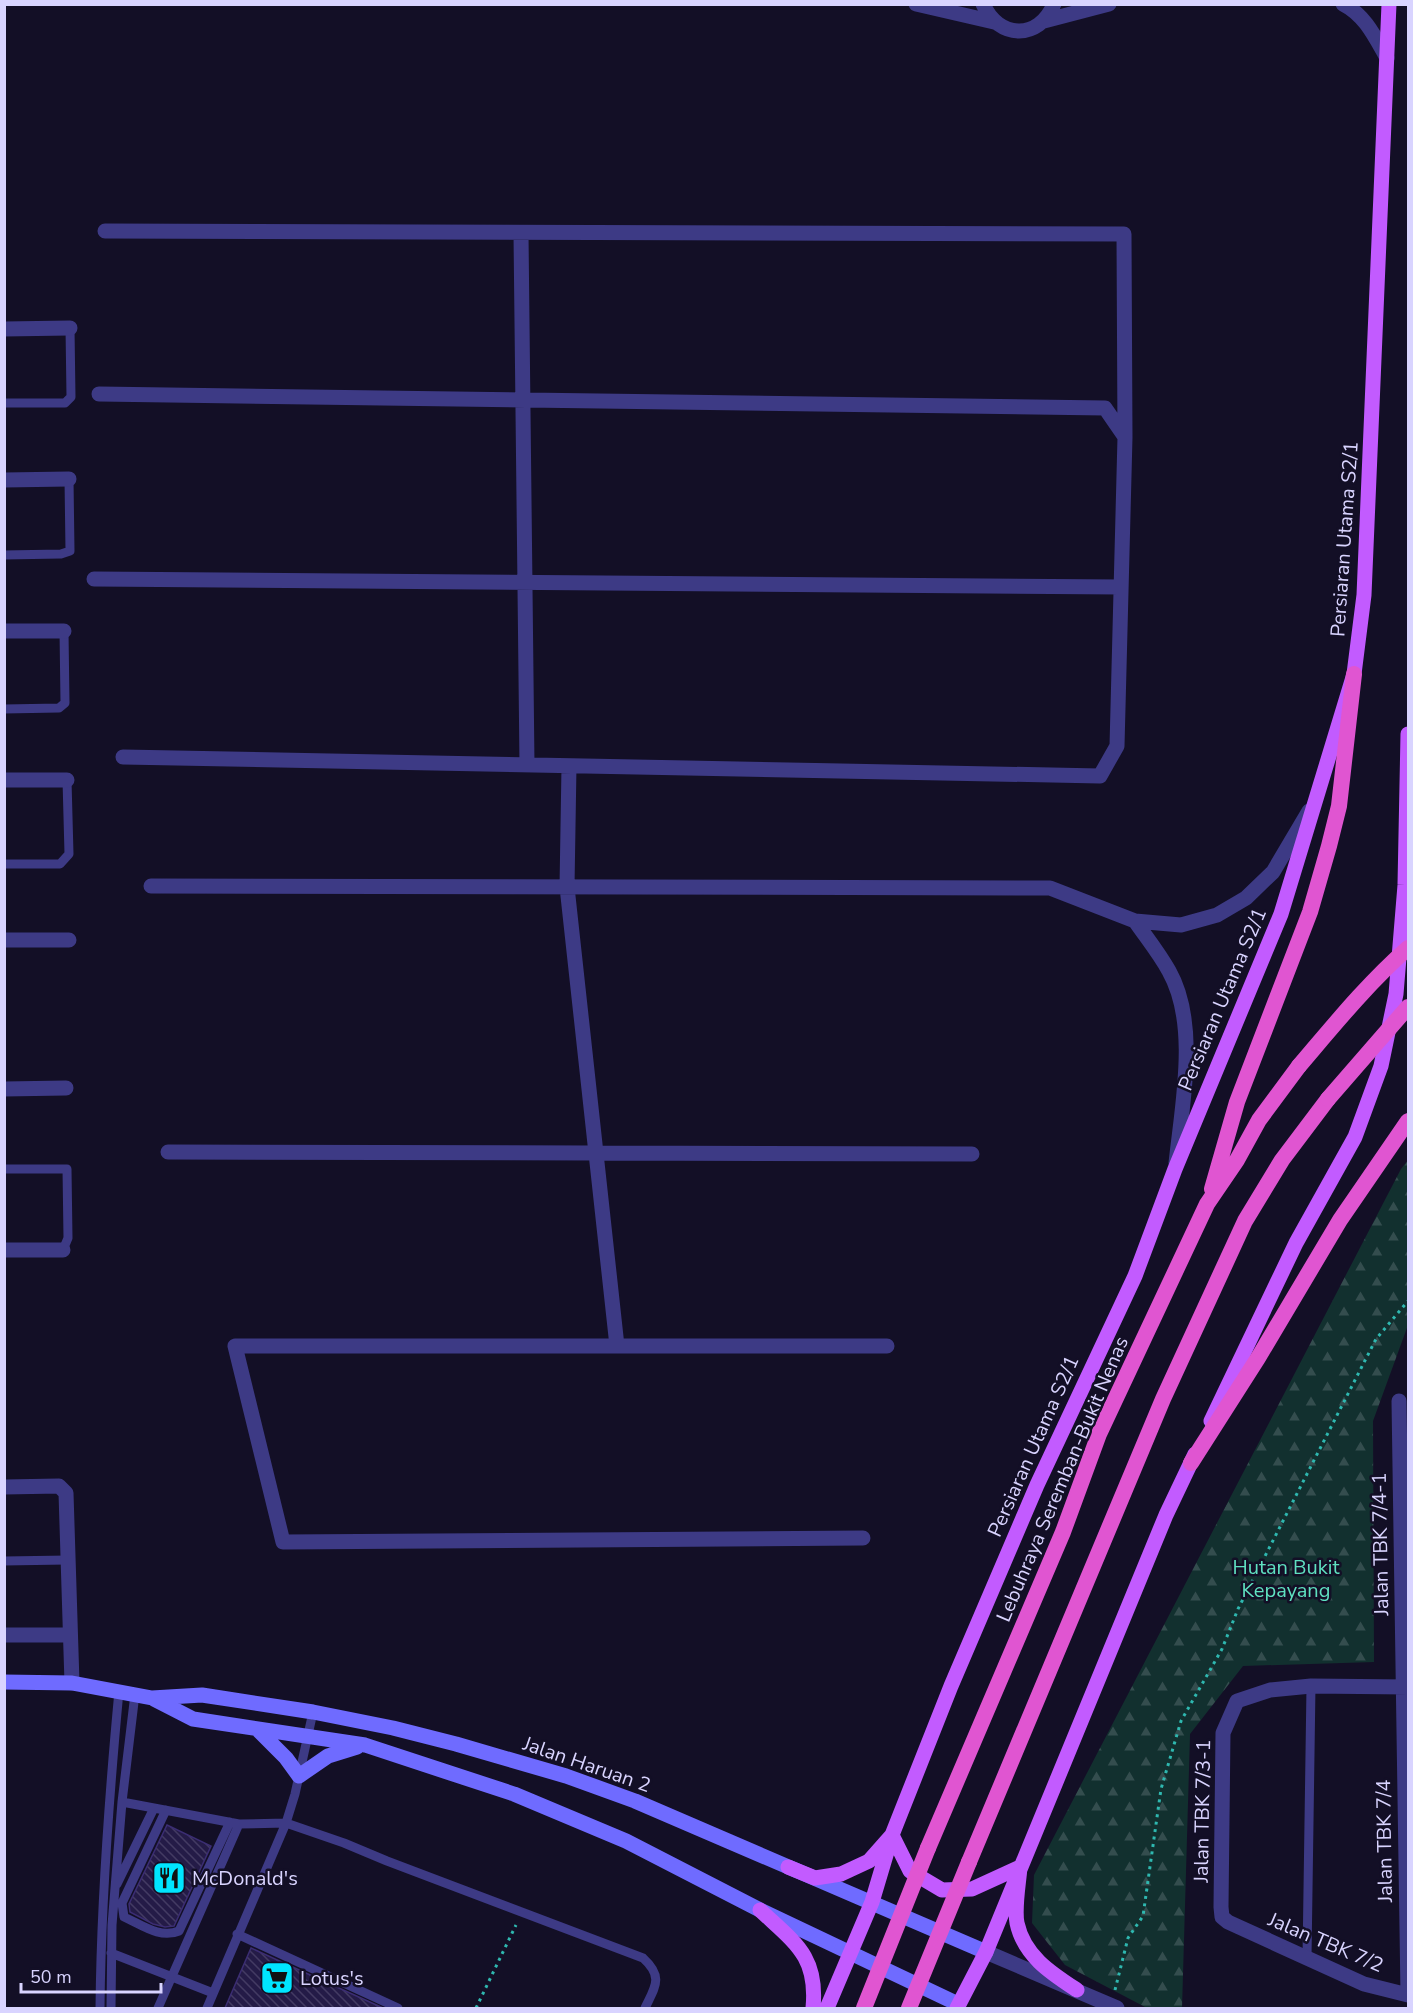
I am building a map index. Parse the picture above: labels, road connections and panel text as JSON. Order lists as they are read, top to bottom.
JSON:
{
  "streets": {
    "highway": ["Lebuhraya Seremban-Bukit Nenas"],
    "main road": ["Persiaran Utama S2/1", "Jalan Haruan 2"],
    "street": [
      "Jalan TBK 7/4-1",
      "Jalan TBK 7/3-1",
      "Jalan TBK 7/4",
      "Jalan TBK 7/2"
    ]
  },
  "crossings": [
    ["Persiaran Utama S2/1", "Jalan Haruan 2"],
    ["Jalan TBK 7/4-1", "Jalan TBK 7/4"],
    ["Jalan TBK 7/3-1", "Jalan TBK 7/2"],
    ["Jalan TBK 7/4", "Jalan TBK 7/2"]
  ],
  "parks": ["Hutan Bukit Kepayang"],
  "places": {
    "restaurant": ["McDonald's"],
    "supermarket": ["Lotus's"]
  },
  "scale_bar": "50 m"
}
